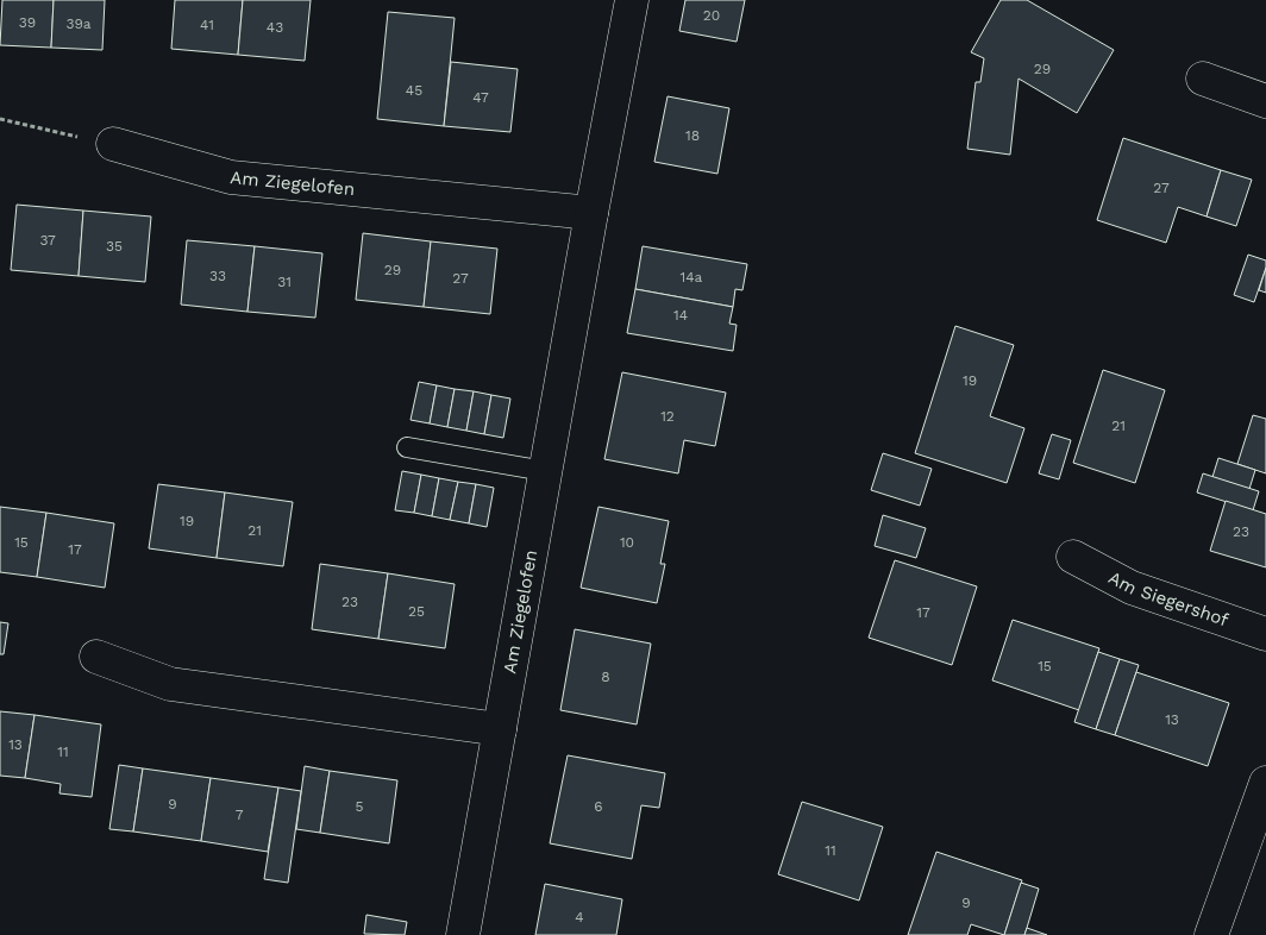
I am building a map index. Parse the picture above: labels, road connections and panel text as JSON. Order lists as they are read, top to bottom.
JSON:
{
  "streets": {
    "street": ["Am Ziegelofen", "Am Siegershof"]
  },
  "house_numbers": [
    "20",
    "39",
    "39a",
    "41",
    "43",
    "29",
    "45",
    "47",
    "18",
    "27",
    "37",
    "35",
    "29",
    "33",
    "14a",
    "27",
    "31",
    "14",
    "19",
    "12",
    "21",
    "19",
    "21",
    "23",
    "15",
    "10",
    "17",
    "23",
    "25",
    "17",
    "15",
    "8",
    "13",
    "13",
    "11",
    "9",
    "5",
    "6",
    "7",
    "11",
    "9",
    "4"
  ]
}
